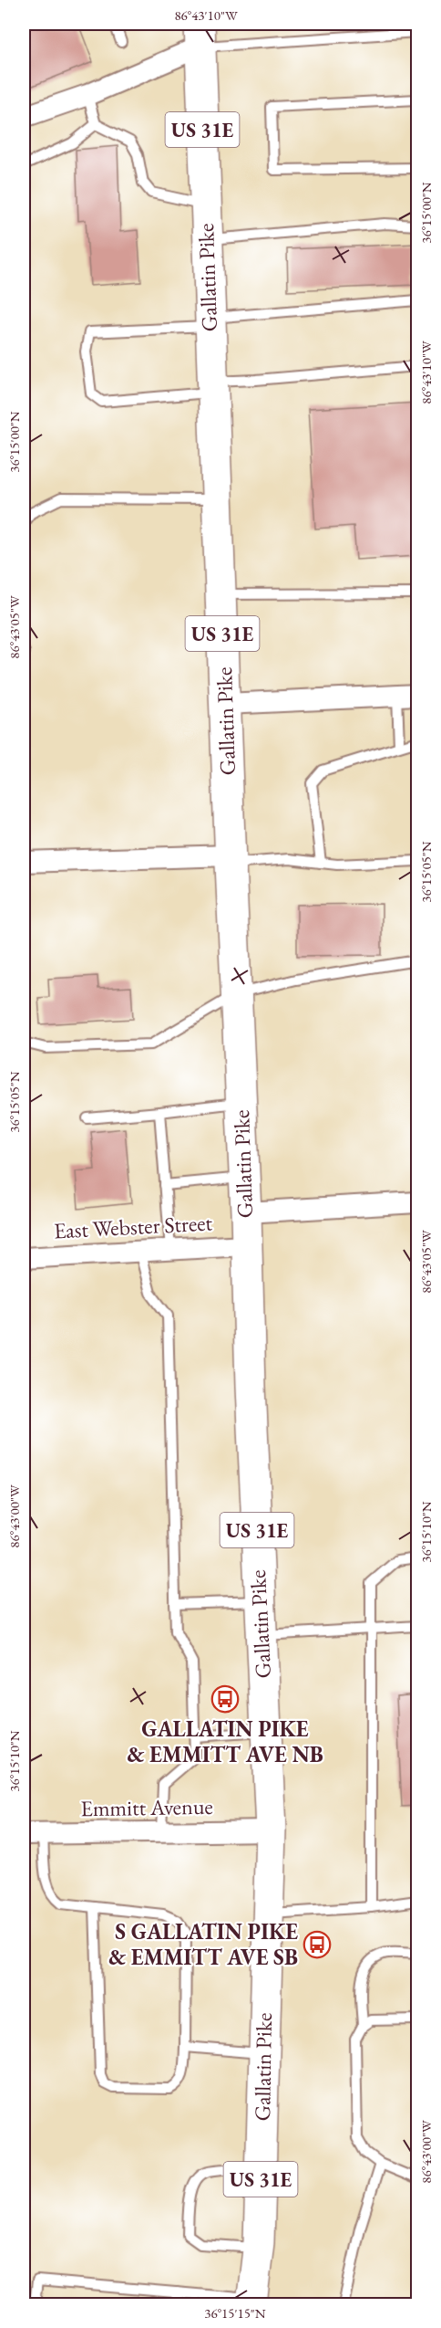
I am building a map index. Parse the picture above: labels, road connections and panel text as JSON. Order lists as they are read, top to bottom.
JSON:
{
  "streets": {
    "main road": ["US 31E", "Gallatin Pike"],
    "street": ["East Webster Street", "Emmitt Avenue"]
  },
  "crossings": [
    ["Gallatin Pike", "East Webster Street"],
    ["Gallatin Pike", "Emmitt Avenue"]
  ],
  "places": {
    "bus stop": ["GALLATIN PIKE & EMMITT AVE NB", "S GALLATIN PIKE & EMMITT AVE SB"]
  },
  "coordinates": [
    "86°43'10\"W",
    "36°15'00\"N",
    "86°43'05\"W",
    "36°15'05\"N",
    "86°43'00\"W",
    "36°15'10\"N",
    "36°15'15\"N"
  ]
}
